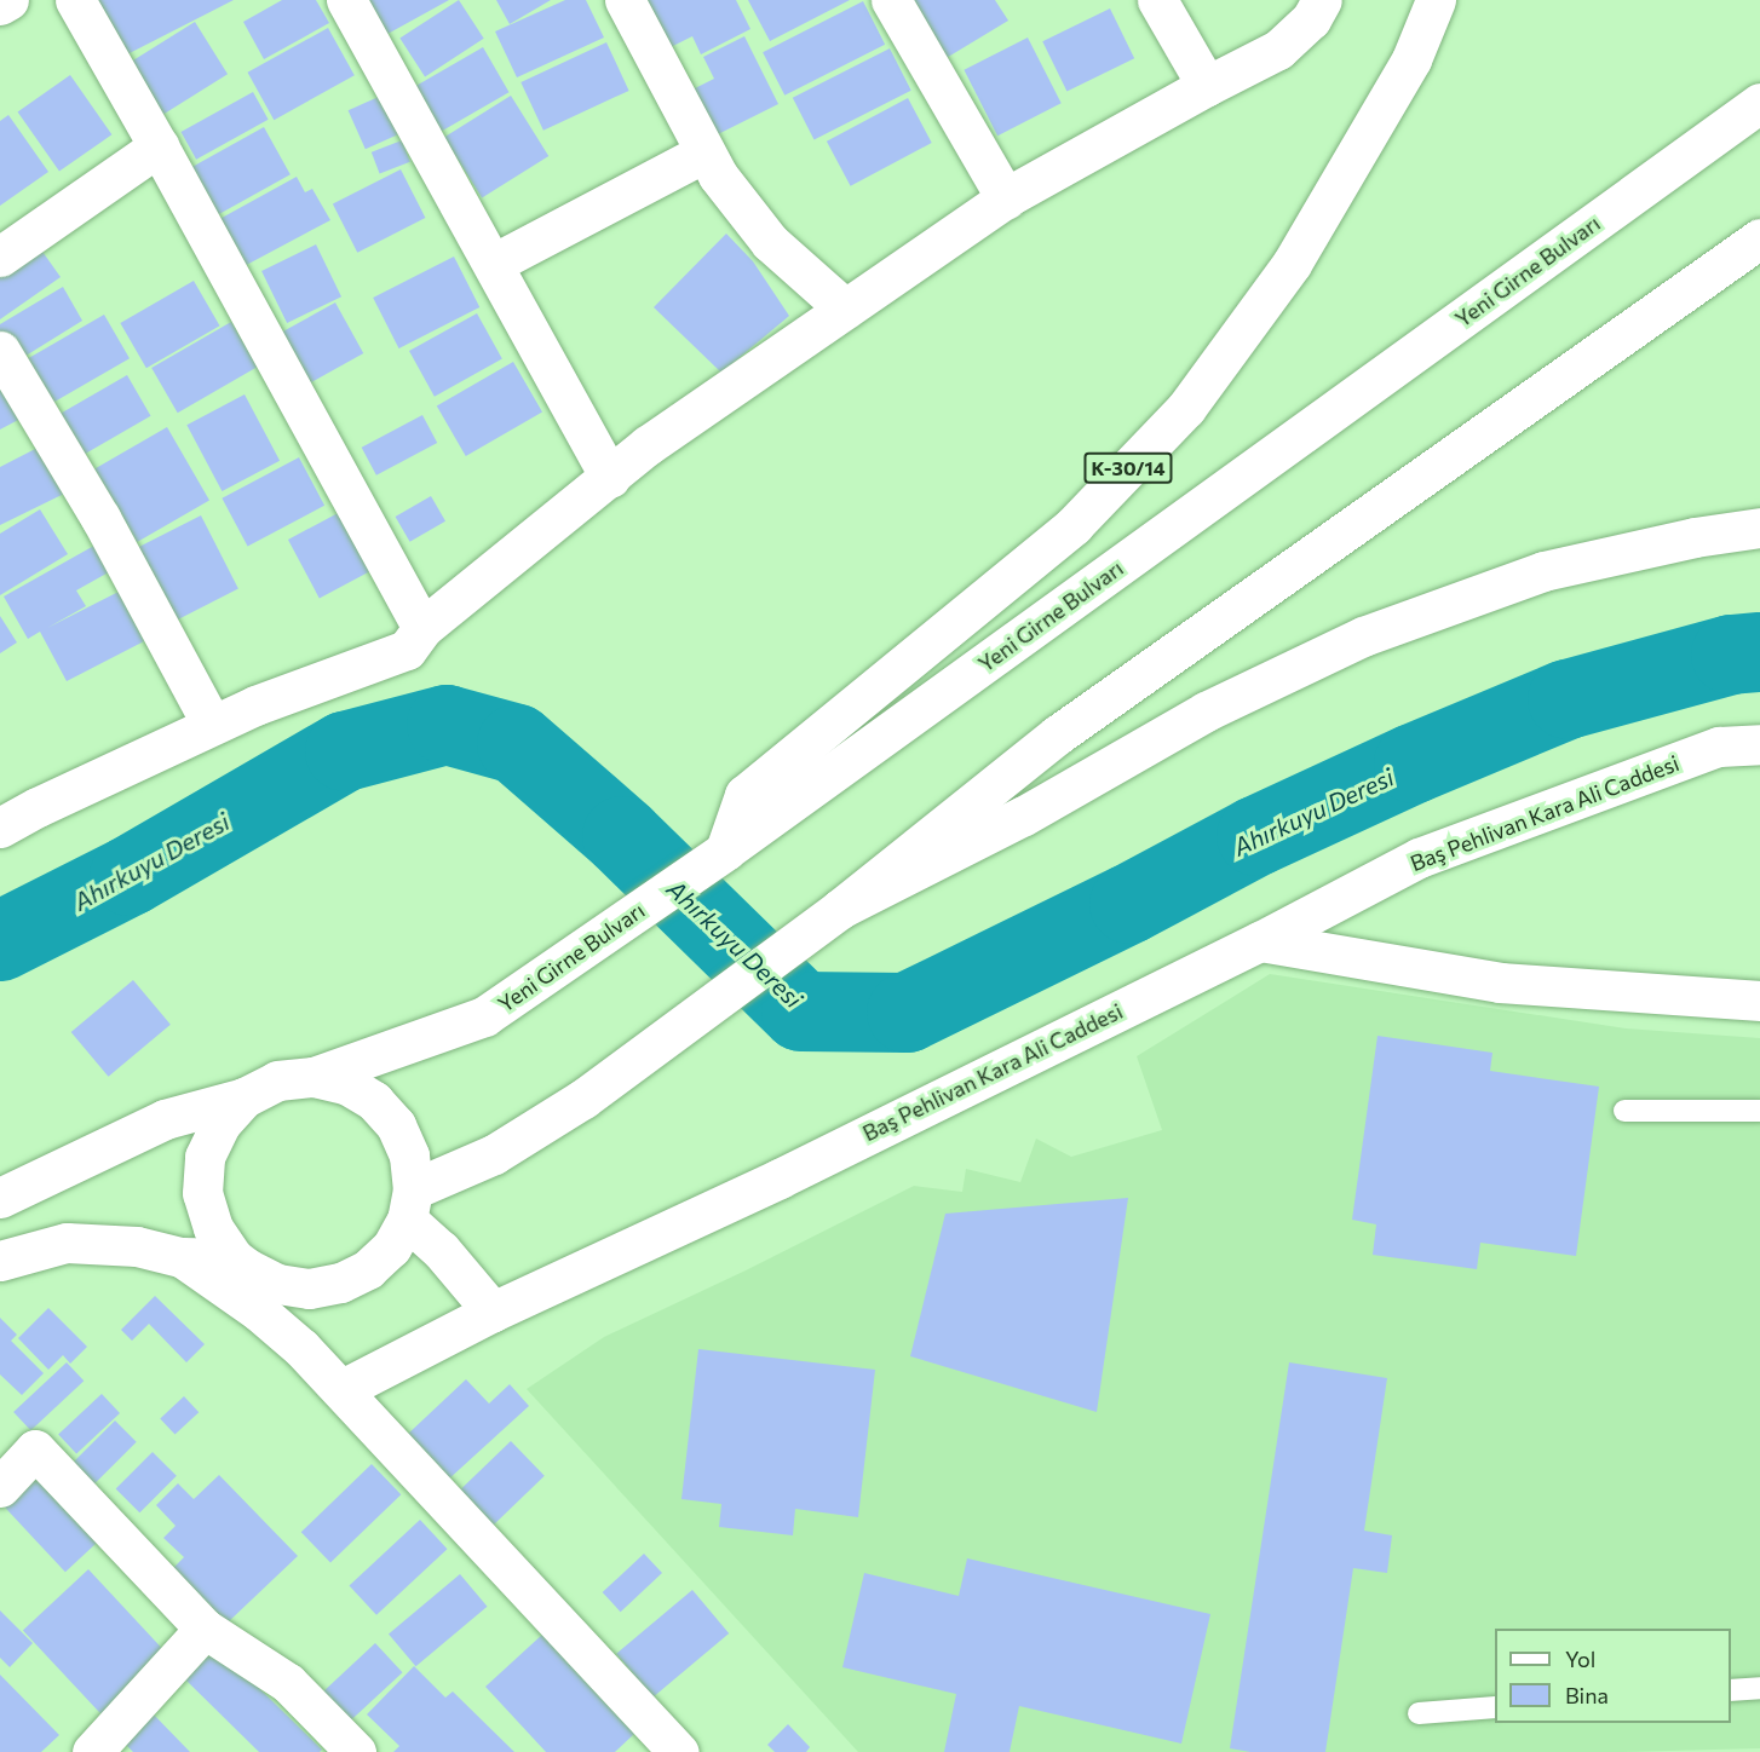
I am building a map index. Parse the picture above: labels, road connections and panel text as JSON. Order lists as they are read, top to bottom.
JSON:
{
  "streets": {
    "main road": ["Yeni Girne Bulvarı", "K-30/14", "Baş Pehlivan Kara Ali Caddesi"]
  },
  "crossings": [
    ["Yeni Girne Bulvarı", "K-30/14"]
  ],
  "water": ["Ahırkuyu Deresi"],
  "legend": ["Yol", "Bina"]
}
